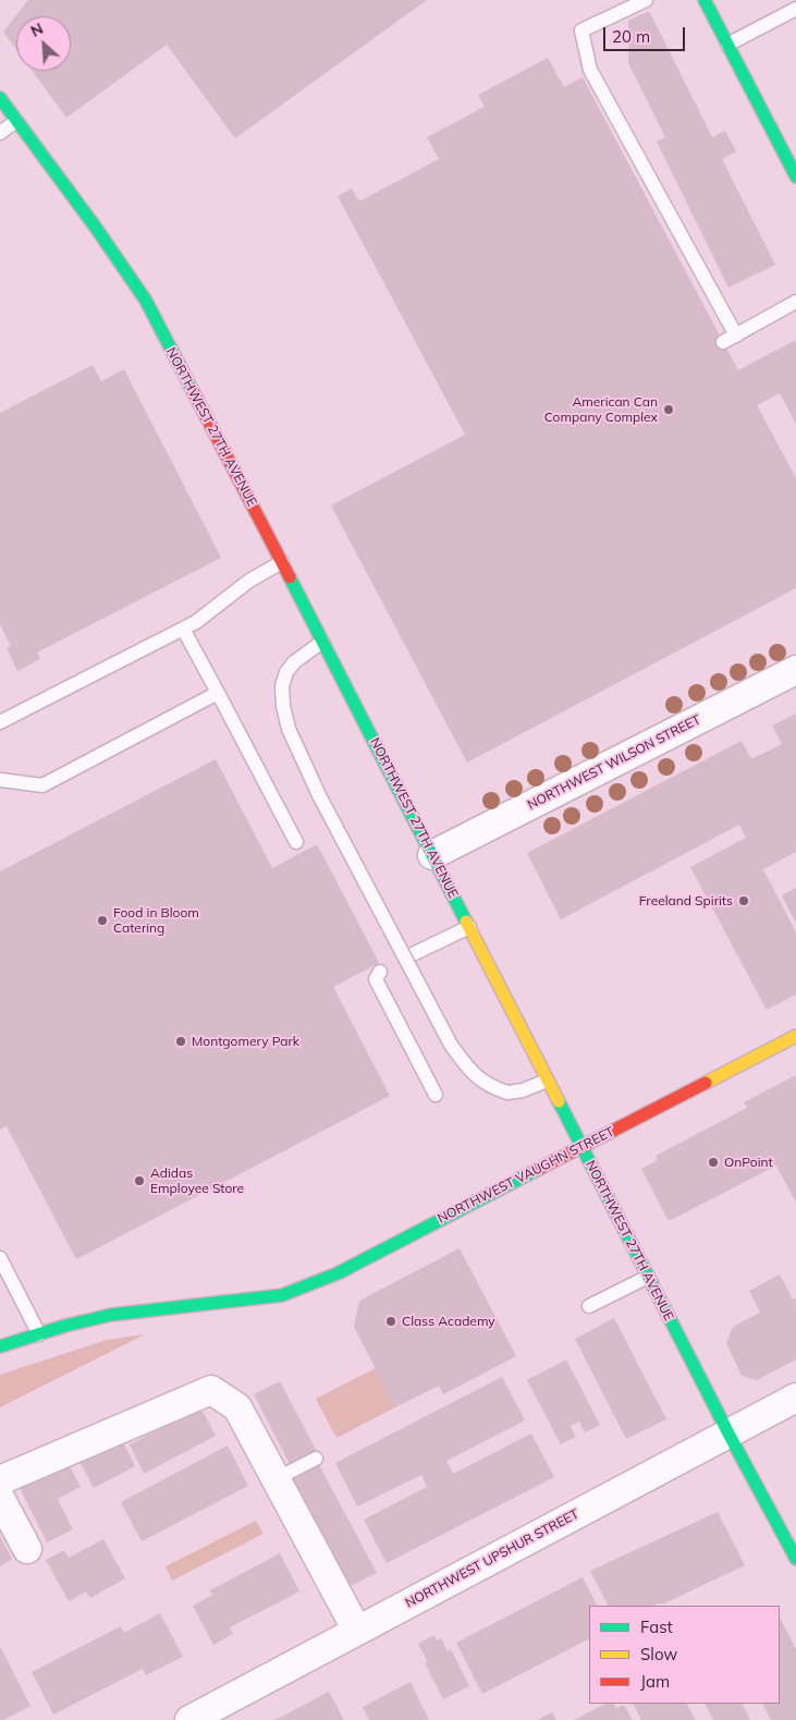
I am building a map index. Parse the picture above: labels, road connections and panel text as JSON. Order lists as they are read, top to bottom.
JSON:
{
  "streets": {
    "street": [
      "NORTHWEST 27TH AVENUE",
      "NORTHWEST WILSON STREET",
      "NORTHWEST VAUGHN STREET",
      "NORTHWEST UPSHUR STREET"
    ]
  },
  "crossings": [
    ["NORTHWEST 27TH AVENUE", "NORTHWEST WILSON STREET"],
    ["NORTHWEST 27TH AVENUE", "NORTHWEST VAUGHN STREET"],
    ["NORTHWEST 27TH AVENUE", "NORTHWEST UPSHUR STREET"]
  ],
  "places": [
    "American Can Company Complex",
    "Freeland Spirits",
    "Food in Bloom Catering",
    "Montgomery Park",
    "OnPoint",
    "Adidas Employee Store",
    "Class Academy"
  ],
  "legend": ["Fast", "Slow", "Jam"],
  "scale_bar": "20 m",
  "north": "top left"
}
